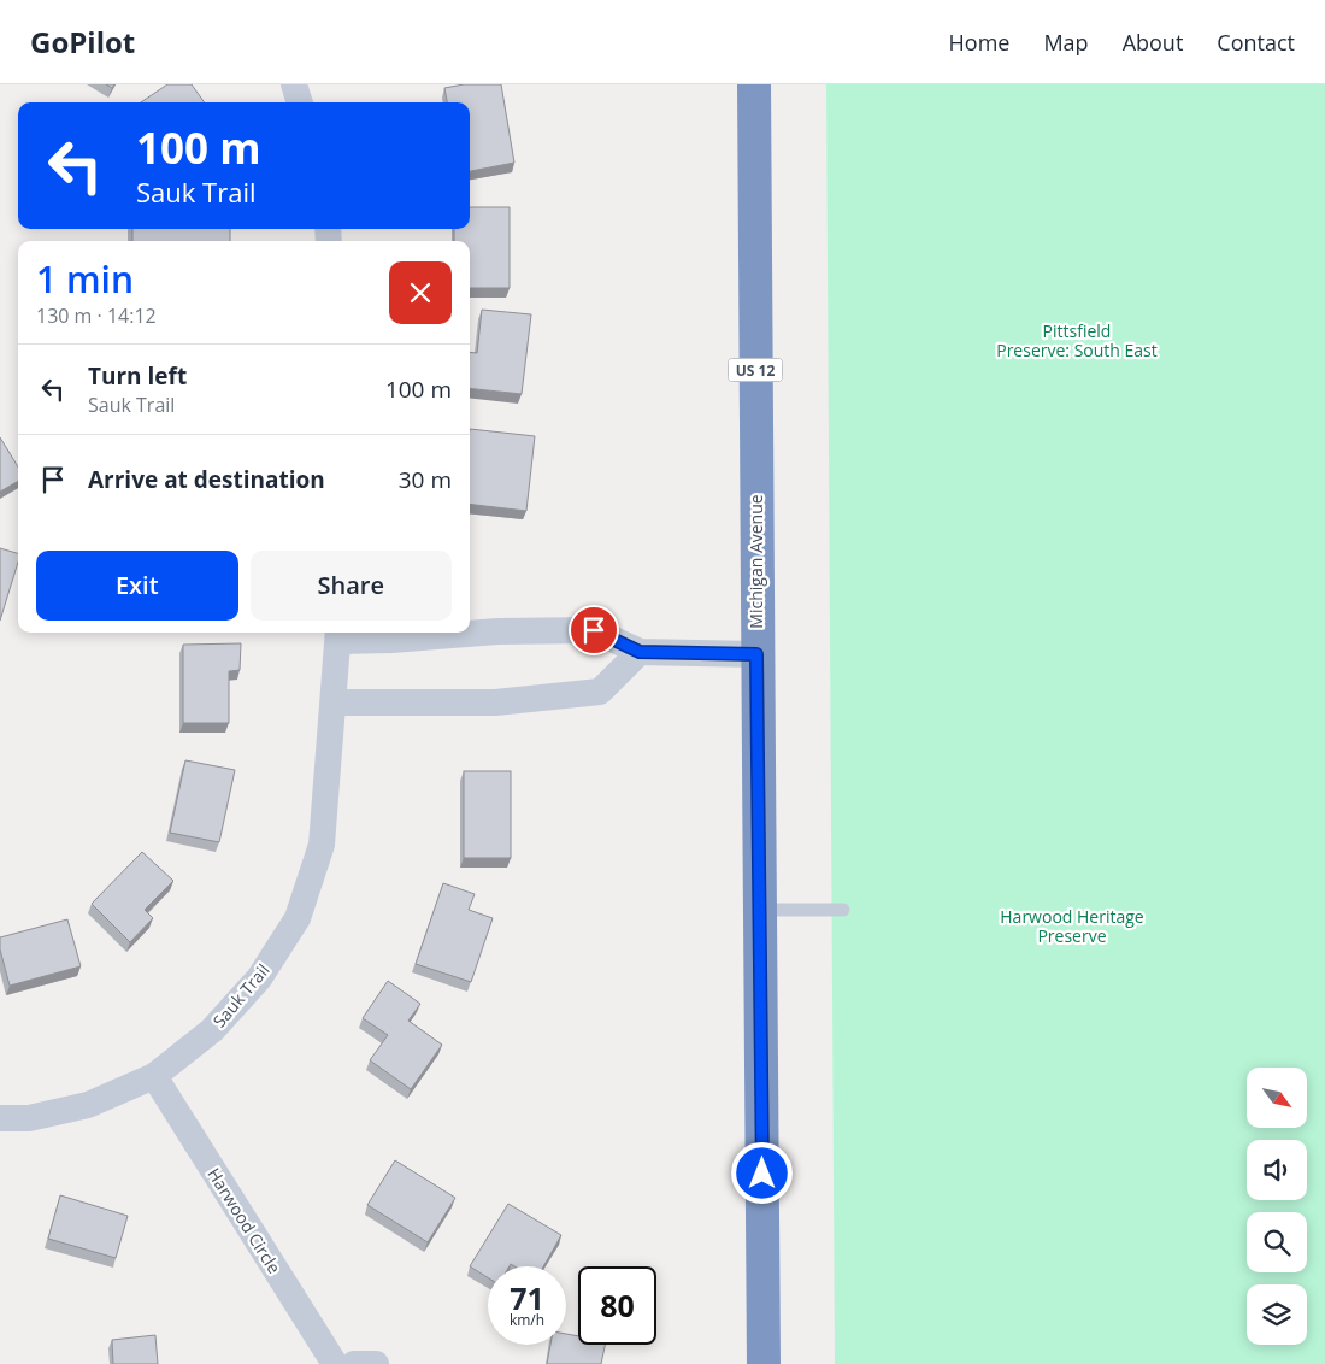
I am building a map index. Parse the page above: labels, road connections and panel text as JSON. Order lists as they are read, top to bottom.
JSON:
{
  "streets": {
    "highway": ["US 12", "Michigan Avenue"],
    "street": ["Sauk Trail", "Harwood Circle"]
  },
  "crossings": [
    ["Michigan Avenue", "Sauk Trail"],
    ["Sauk Trail", "Harwood Circle"]
  ],
  "parks": ["Pittsfield Preserve: South East", "Harwood Heritage Preserve"],
  "north": "bottom right",
  "page": {
    "header": "GoPilot",
    "nav": [
      "Home",
      "Map",
      "About",
      "Contact"
    ],
    "turn": ["100 m", "Sauk Trail"],
    "heading": ["1 min", "130 m · 14:12"],
    "list": [
      {
        "name": "Turn left",
        "note": "Sauk Trail",
        "value": "100 m"
      },
      {
        "name": "Arrive at destination",
        "value": "30 m"
      }
    ],
    "buttons": ["Exit", "Share"],
    "speed": "71 km/h",
    "limit": "80"
  }
}
